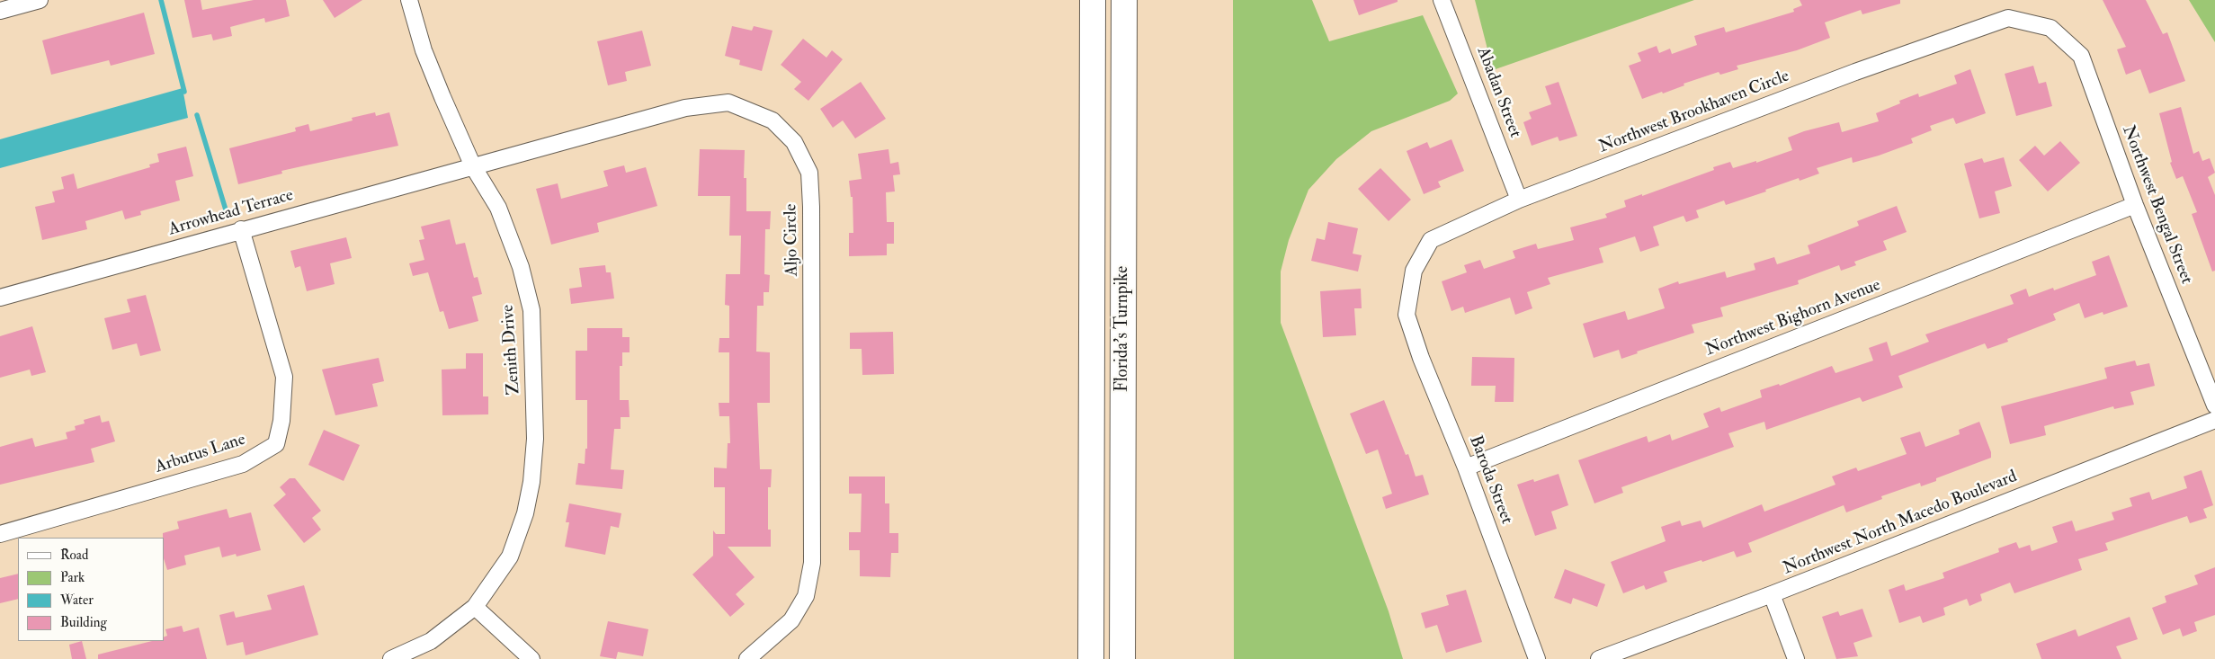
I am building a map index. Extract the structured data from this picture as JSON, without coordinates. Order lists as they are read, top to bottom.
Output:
{
  "streets": {
    "highway": ["Florida's Turnpike"],
    "street": [
      "Abadan Street",
      "Northwest Brookhaven Circle",
      "Northwest Bengal Street",
      "Arrowhead Terrace",
      "Aljo Circle",
      "Northwest Bighorn Avenue",
      "Zenith Drive",
      "Arbutus Lane",
      "Baroda Street",
      "Northwest North Macedo Boulevard"
    ]
  },
  "crossings": [
    ["Abadan Street", "Northwest Brookhaven Circle"],
    ["Northwest Brookhaven Circle", "Northwest Bengal Street"],
    ["Northwest Brookhaven Circle", "Baroda Street"],
    ["Northwest Bengal Street", "Northwest Bighorn Avenue"],
    ["Arrowhead Terrace", "Aljo Circle"],
    ["Arrowhead Terrace", "Zenith Drive"],
    ["Arrowhead Terrace", "Arbutus Lane"],
    ["Aljo Circle", "Zenith Drive"],
    ["Northwest Bighorn Avenue", "Baroda Street"]
  ],
  "legend": [
    "Road",
    "Park",
    "Water",
    "Building"
  ]
}
